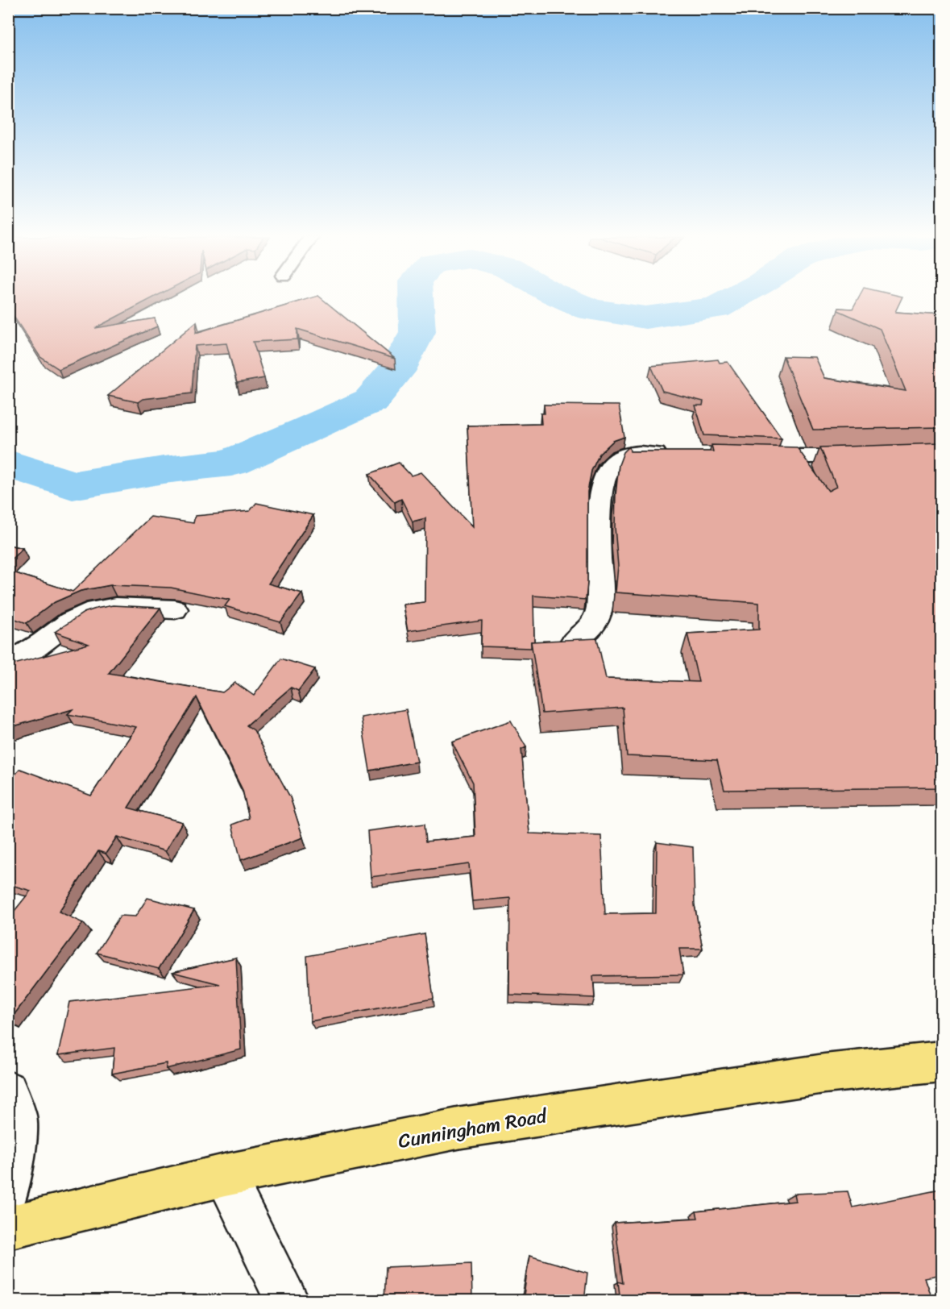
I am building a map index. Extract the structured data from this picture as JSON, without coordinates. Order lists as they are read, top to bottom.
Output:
{
  "streets": {
    "main road": ["Cunningham Road"]
  }
}
